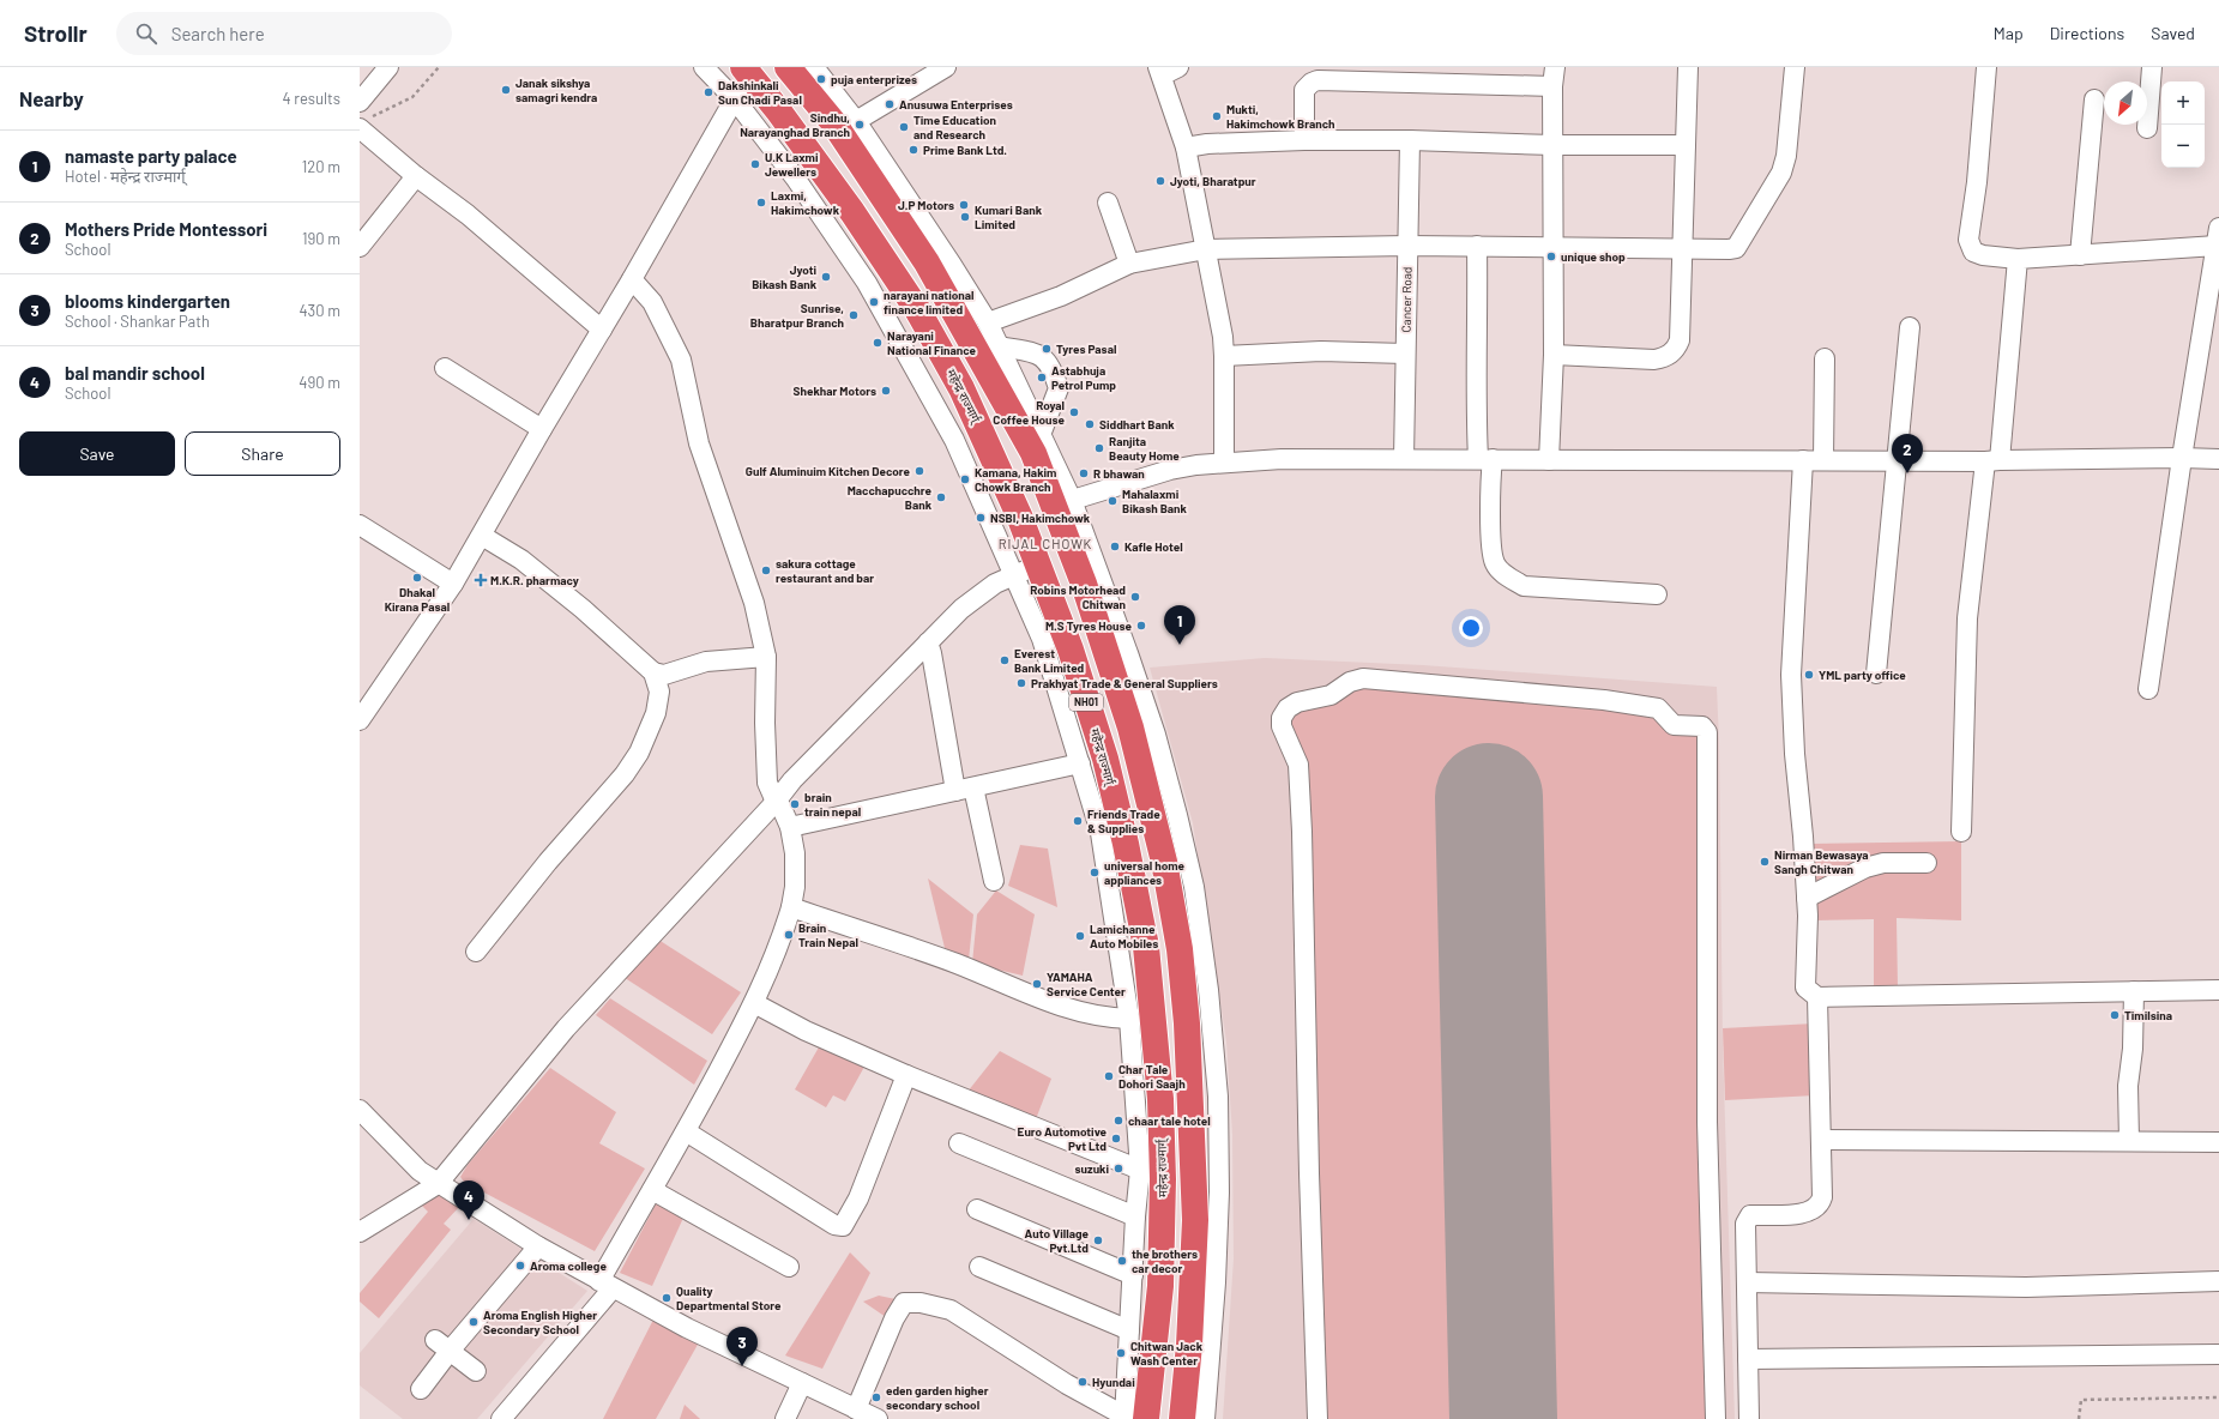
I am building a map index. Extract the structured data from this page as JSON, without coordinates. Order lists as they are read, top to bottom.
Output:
{
  "streets": {
    "highway": ["महेन्द्र राज्मार्ग्", "NH01"],
    "street": ["Cancer Road"]
  },
  "districts": ["RIJAL CHOWK"],
  "places": {
    "other": [
      "puja enterprizes",
      "Janak sikshya samagri kendra",
      "Dakshinkali Sun Chadi Pasal",
      "Anusuwa Enterprises",
      "Mukti, Hakimchowk Branch",
      "Sindhu, Narayanghad Branch",
      "Time Education and Research",
      "Prime Bank Ltd.",
      "U.K Laxmi Jewellers",
      "Jyoti, Bharatpur",
      "Laxmi, Hakimchowk",
      "J.P Motors",
      "Kumari Bank Limited",
      "unique shop",
      "Jyoti Bikash Bank",
      "narayani national finance limited",
      "Sunrise, Bharatpur Branch",
      "Narayani National Finance",
      "Tyres Pasal",
      "Astabhuja Petrol Pump",
      "Shekhar Motors",
      "Royal Coffee House",
      "Siddhart Bank",
      "Ranjita Beauty Home",
      "Gulf Aluminuim Kitchen Decore",
      "R bhawan",
      "Kamana, Hakim Chowk Branch",
      "Macchapucchre Bank",
      "Mahalaxmi Bikash Bank",
      "NSBI, Hakimchowk",
      "Kafle Hotel",
      "sakura cottage restaurant and bar",
      "Dhakal Kirana Pasal",
      "Robins Motorhead Chitwan",
      "M.S Tyres House",
      "Everest Bank Limited",
      "YML party office",
      "Prakhyat Trade & General Suppliers",
      "brain train nepal",
      "Friends Trade & Supplies",
      "Nirman Bewasaya Sangh Chitwan",
      "universal home appliances",
      "Brain Train Nepal",
      "Lamichanne Auto Mobiles",
      "YAMAHA Service Center",
      "Timilsina",
      "Char Tale Dohori Saajh",
      "chaar tale hotel",
      "Euro Automotive Pvt Ltd",
      "suzuki",
      "Auto Village Pvt.Ltd",
      "the brothers car decor",
      "Aroma college",
      "Quality Departmental Store",
      "Aroma English Higher Secondary School",
      "Chitwan Jack Wash Center",
      "Hyundai",
      "eden garden higher secondary school"
    ],
    "health": ["M.K.R. pharmacy"]
  },
  "north": "bottom left",
  "page": {
    "header": "Strollr",
    "search": "Search here",
    "nav": ["Map", "Directions", "Saved"],
    "heading": ["Nearby", "4 results"],
    "map_buttons": ["+", "−"],
    "list": [
      {
        "mark": "1",
        "name": "namaste party palace",
        "note": "Hotel · महेन्द्र राज्मार्ग्",
        "value": "120 m"
      },
      {
        "mark": "2",
        "name": "Mothers Pride Montessori",
        "note": "School",
        "value": "190 m"
      },
      {
        "mark": "3",
        "name": "blooms kindergarten",
        "note": "School · Shankar Path",
        "value": "430 m"
      },
      {
        "mark": "4",
        "name": "bal mandir school",
        "note": "School",
        "value": "490 m"
      }
    ],
    "buttons": ["Save", "Share"],
    "pins": [
      "2",
      "1",
      "4",
      "3"
    ]
  }
}
